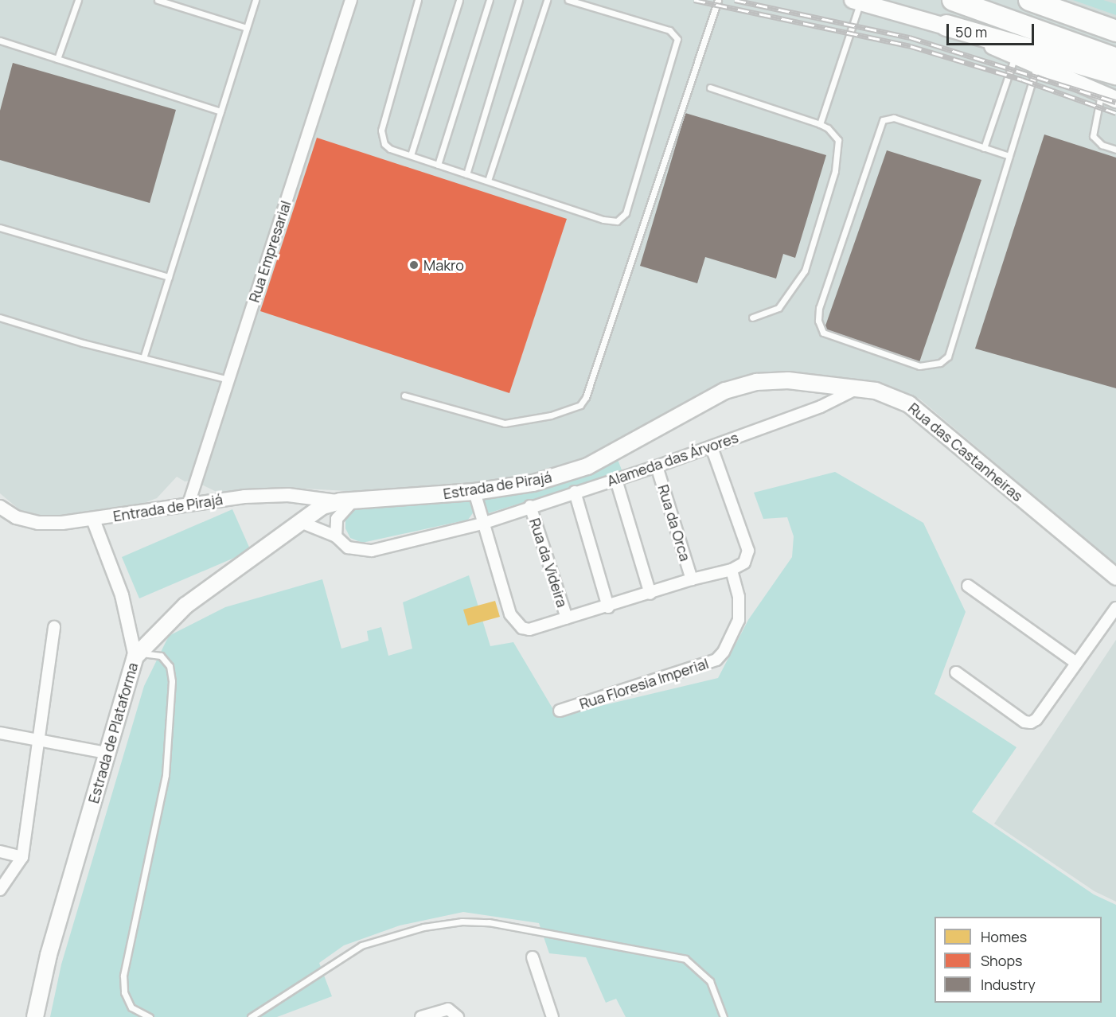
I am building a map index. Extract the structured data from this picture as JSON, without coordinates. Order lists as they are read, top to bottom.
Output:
{
  "streets": {
    "main road": ["Rua das Castanheiras", "Estrada de Pirajá", "Estrada de Plataforma"],
    "street": [
      "Rua Empresarial",
      "Alameda das Árvores",
      "Entrada de Pirajá",
      "Rua da Orca",
      "Rua da Videira",
      "Rua Floresia Imperial"
    ]
  },
  "crossings": [
    ["Rua Empresarial", "Entrada de Pirajá"],
    ["Rua das Castanheiras", "Alameda das Árvores"],
    ["Rua das Castanheiras", "Estrada de Pirajá"],
    ["Alameda das Árvores", "Rua da Orca"],
    ["Alameda das Árvores", "Rua da Videira"],
    ["Alameda das Árvores", "Estrada de Plataforma"],
    ["Estrada de Pirajá", "Entrada de Pirajá"],
    ["Estrada de Pirajá", "Estrada de Plataforma"],
    ["Entrada de Pirajá", "Estrada de Plataforma"]
  ],
  "places": ["Makro"],
  "legend": ["Homes", "Shops", "Industry"],
  "scale_bar": "50 m"
}
